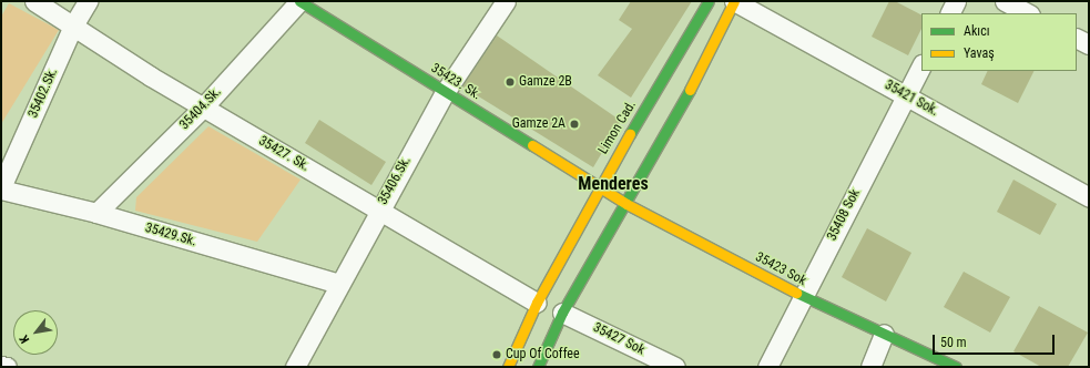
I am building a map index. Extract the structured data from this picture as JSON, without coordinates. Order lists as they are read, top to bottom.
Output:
{
  "streets": {
    "street": [
      "35423. Sk.",
      "35402.Sk.",
      "35421 Sok.",
      "35404.Sk.",
      "Limon Cad.",
      "35427. Sk.",
      "35406.Sk.",
      "35408 Sok",
      "35429.Sk.",
      "35423 Sok",
      "35427 Sok"
    ]
  },
  "crossings": [
    ["35423. Sk.", "35404.Sk."],
    ["35423. Sk.", "Limon Cad."],
    ["35423. Sk.", "35406.Sk."],
    ["35423. Sk.", "35423 Sok"],
    ["35402.Sk.", "35427. Sk."],
    ["35402.Sk.", "35429.Sk."],
    ["35421 Sok.", "35408 Sok"],
    ["35404.Sk.", "35427. Sk."],
    ["35404.Sk.", "35429.Sk."],
    ["Limon Cad.", "35427. Sk."],
    ["Limon Cad.", "35423 Sok"],
    ["35427. Sk.", "35406.Sk."],
    ["35406.Sk.", "35429.Sk."],
    ["35408 Sok", "35423 Sok"]
  ],
  "districts": ["Menderes"],
  "places": ["Gamze 2B", "Gamze 2A", "Cup Of Coffee"],
  "legend": ["Akıcı", "Yavaş"],
  "scale_bar": "50 m",
  "north": "bottom left"
}
